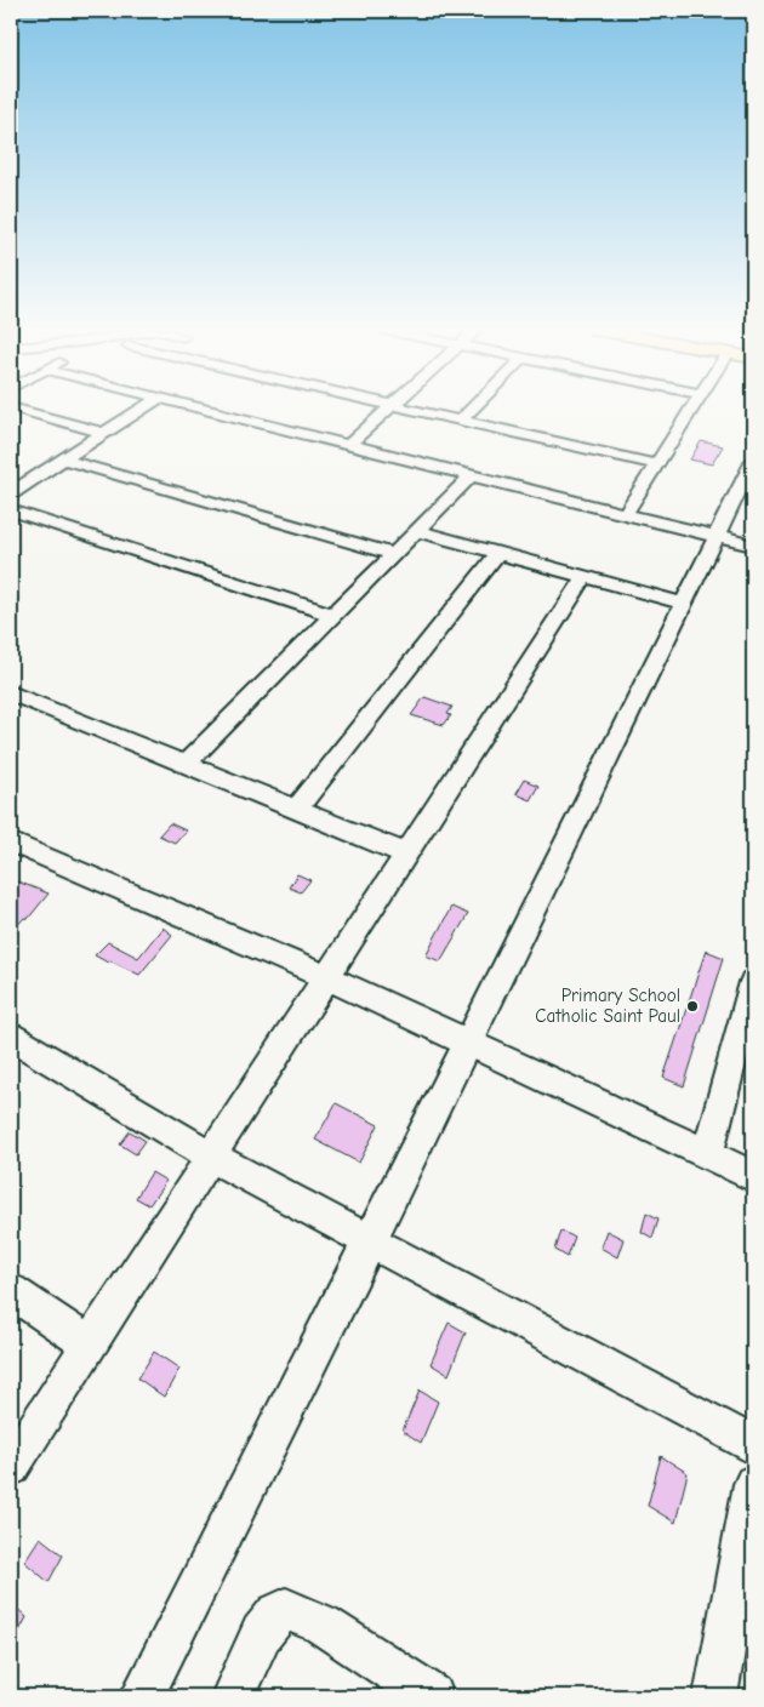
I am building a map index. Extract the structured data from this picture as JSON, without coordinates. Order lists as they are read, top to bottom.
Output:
{
  "places": ["Primary School Catholic Saint Paul"]
}
